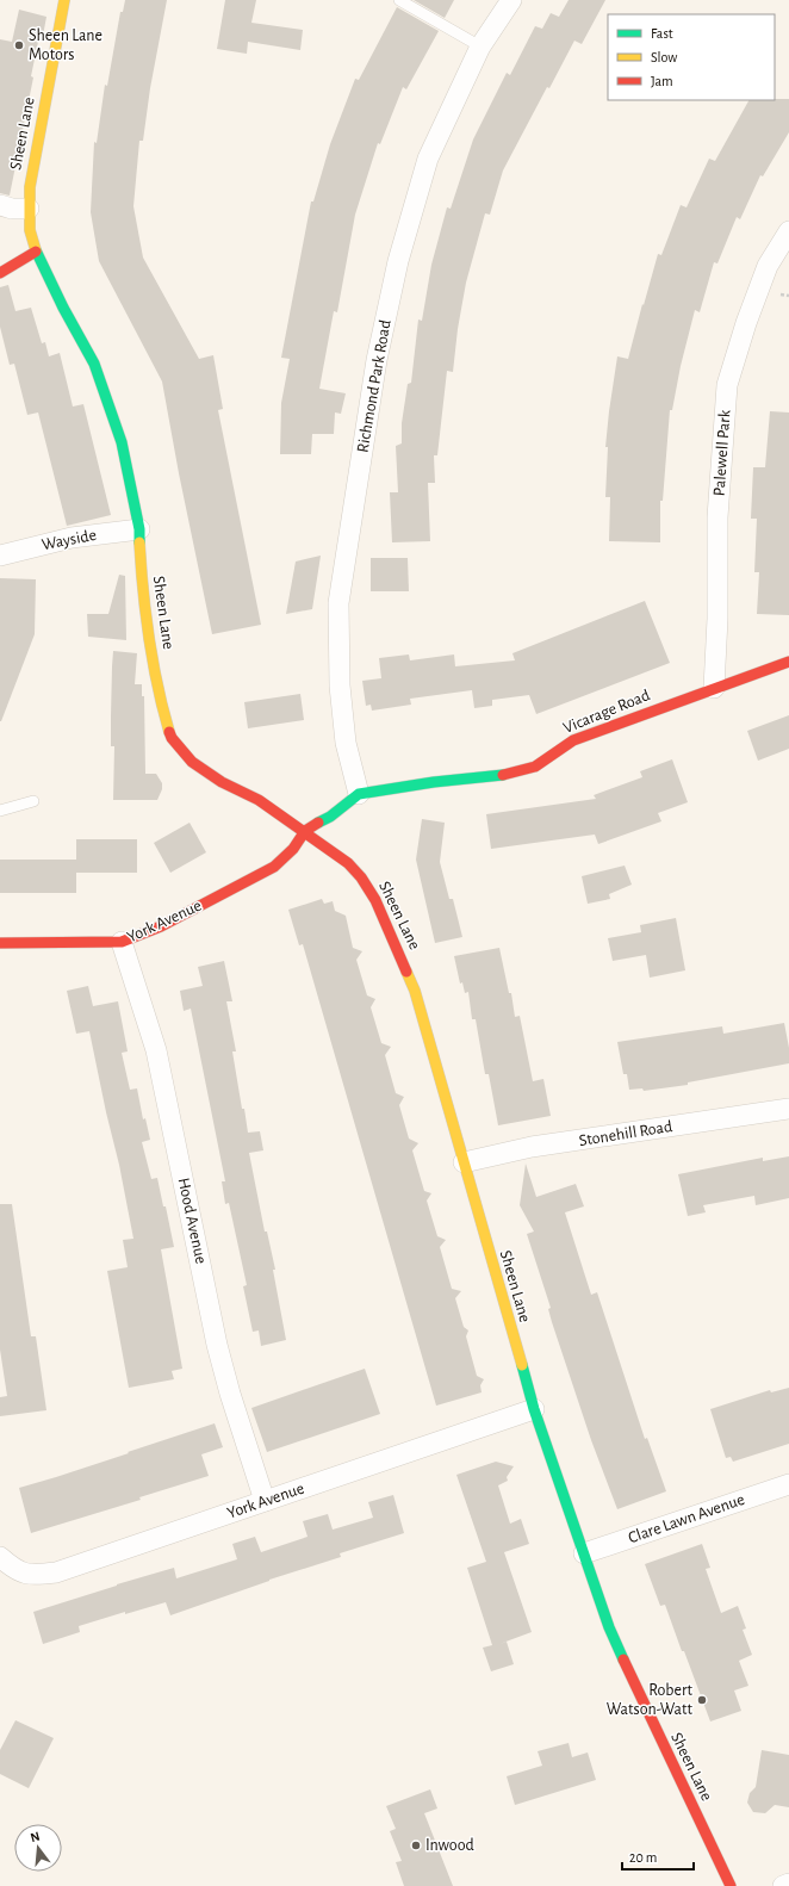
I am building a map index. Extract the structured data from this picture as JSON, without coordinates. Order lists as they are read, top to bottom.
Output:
{
  "streets": {
    "main road": ["Sheen Lane", "Vicarage Road", "York Avenue"],
    "street": [
      "Richmond Park Road",
      "Palewell Park",
      "Wayside",
      "Stonehill Road",
      "Hood Avenue",
      "Clare Lawn Avenue"
    ]
  },
  "crossings": [
    ["Sheen Lane", "Wayside"],
    ["Sheen Lane", "Vicarage Road"],
    ["Sheen Lane", "York Avenue"],
    ["Sheen Lane", "Stonehill Road"],
    ["Sheen Lane", "Clare Lawn Avenue"],
    ["Richmond Park Road", "Vicarage Road"],
    ["Palewell Park", "Vicarage Road"],
    ["Vicarage Road", "York Avenue"],
    ["York Avenue", "Hood Avenue"]
  ],
  "places": ["Sheen Lane Motors", "Robert Watson-Watt", "Inwood"],
  "legend": ["Fast", "Slow", "Jam"],
  "scale_bar": "20 m",
  "north": "top"
}
